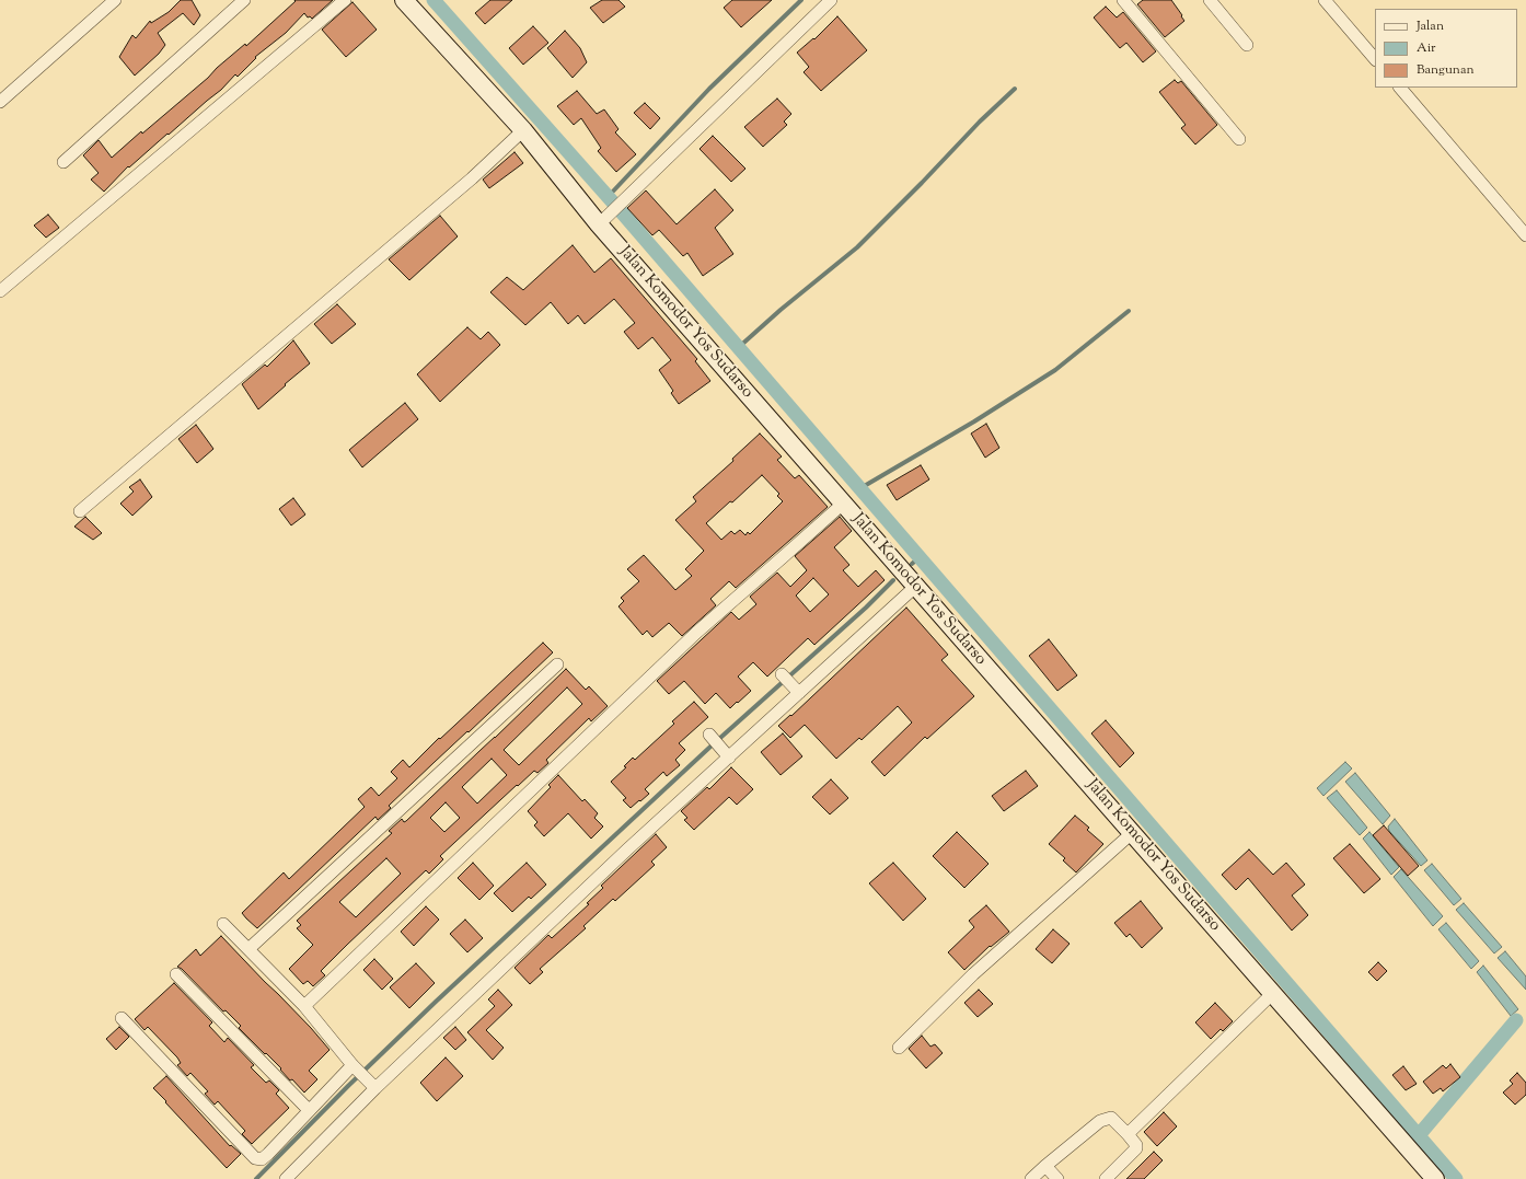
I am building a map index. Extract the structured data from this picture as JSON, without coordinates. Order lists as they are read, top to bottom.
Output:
{
  "streets": {
    "street": ["Jalan Komodor Yos Sudarso"]
  },
  "legend": ["Jalan", "Air", "Bangunan"]
}
